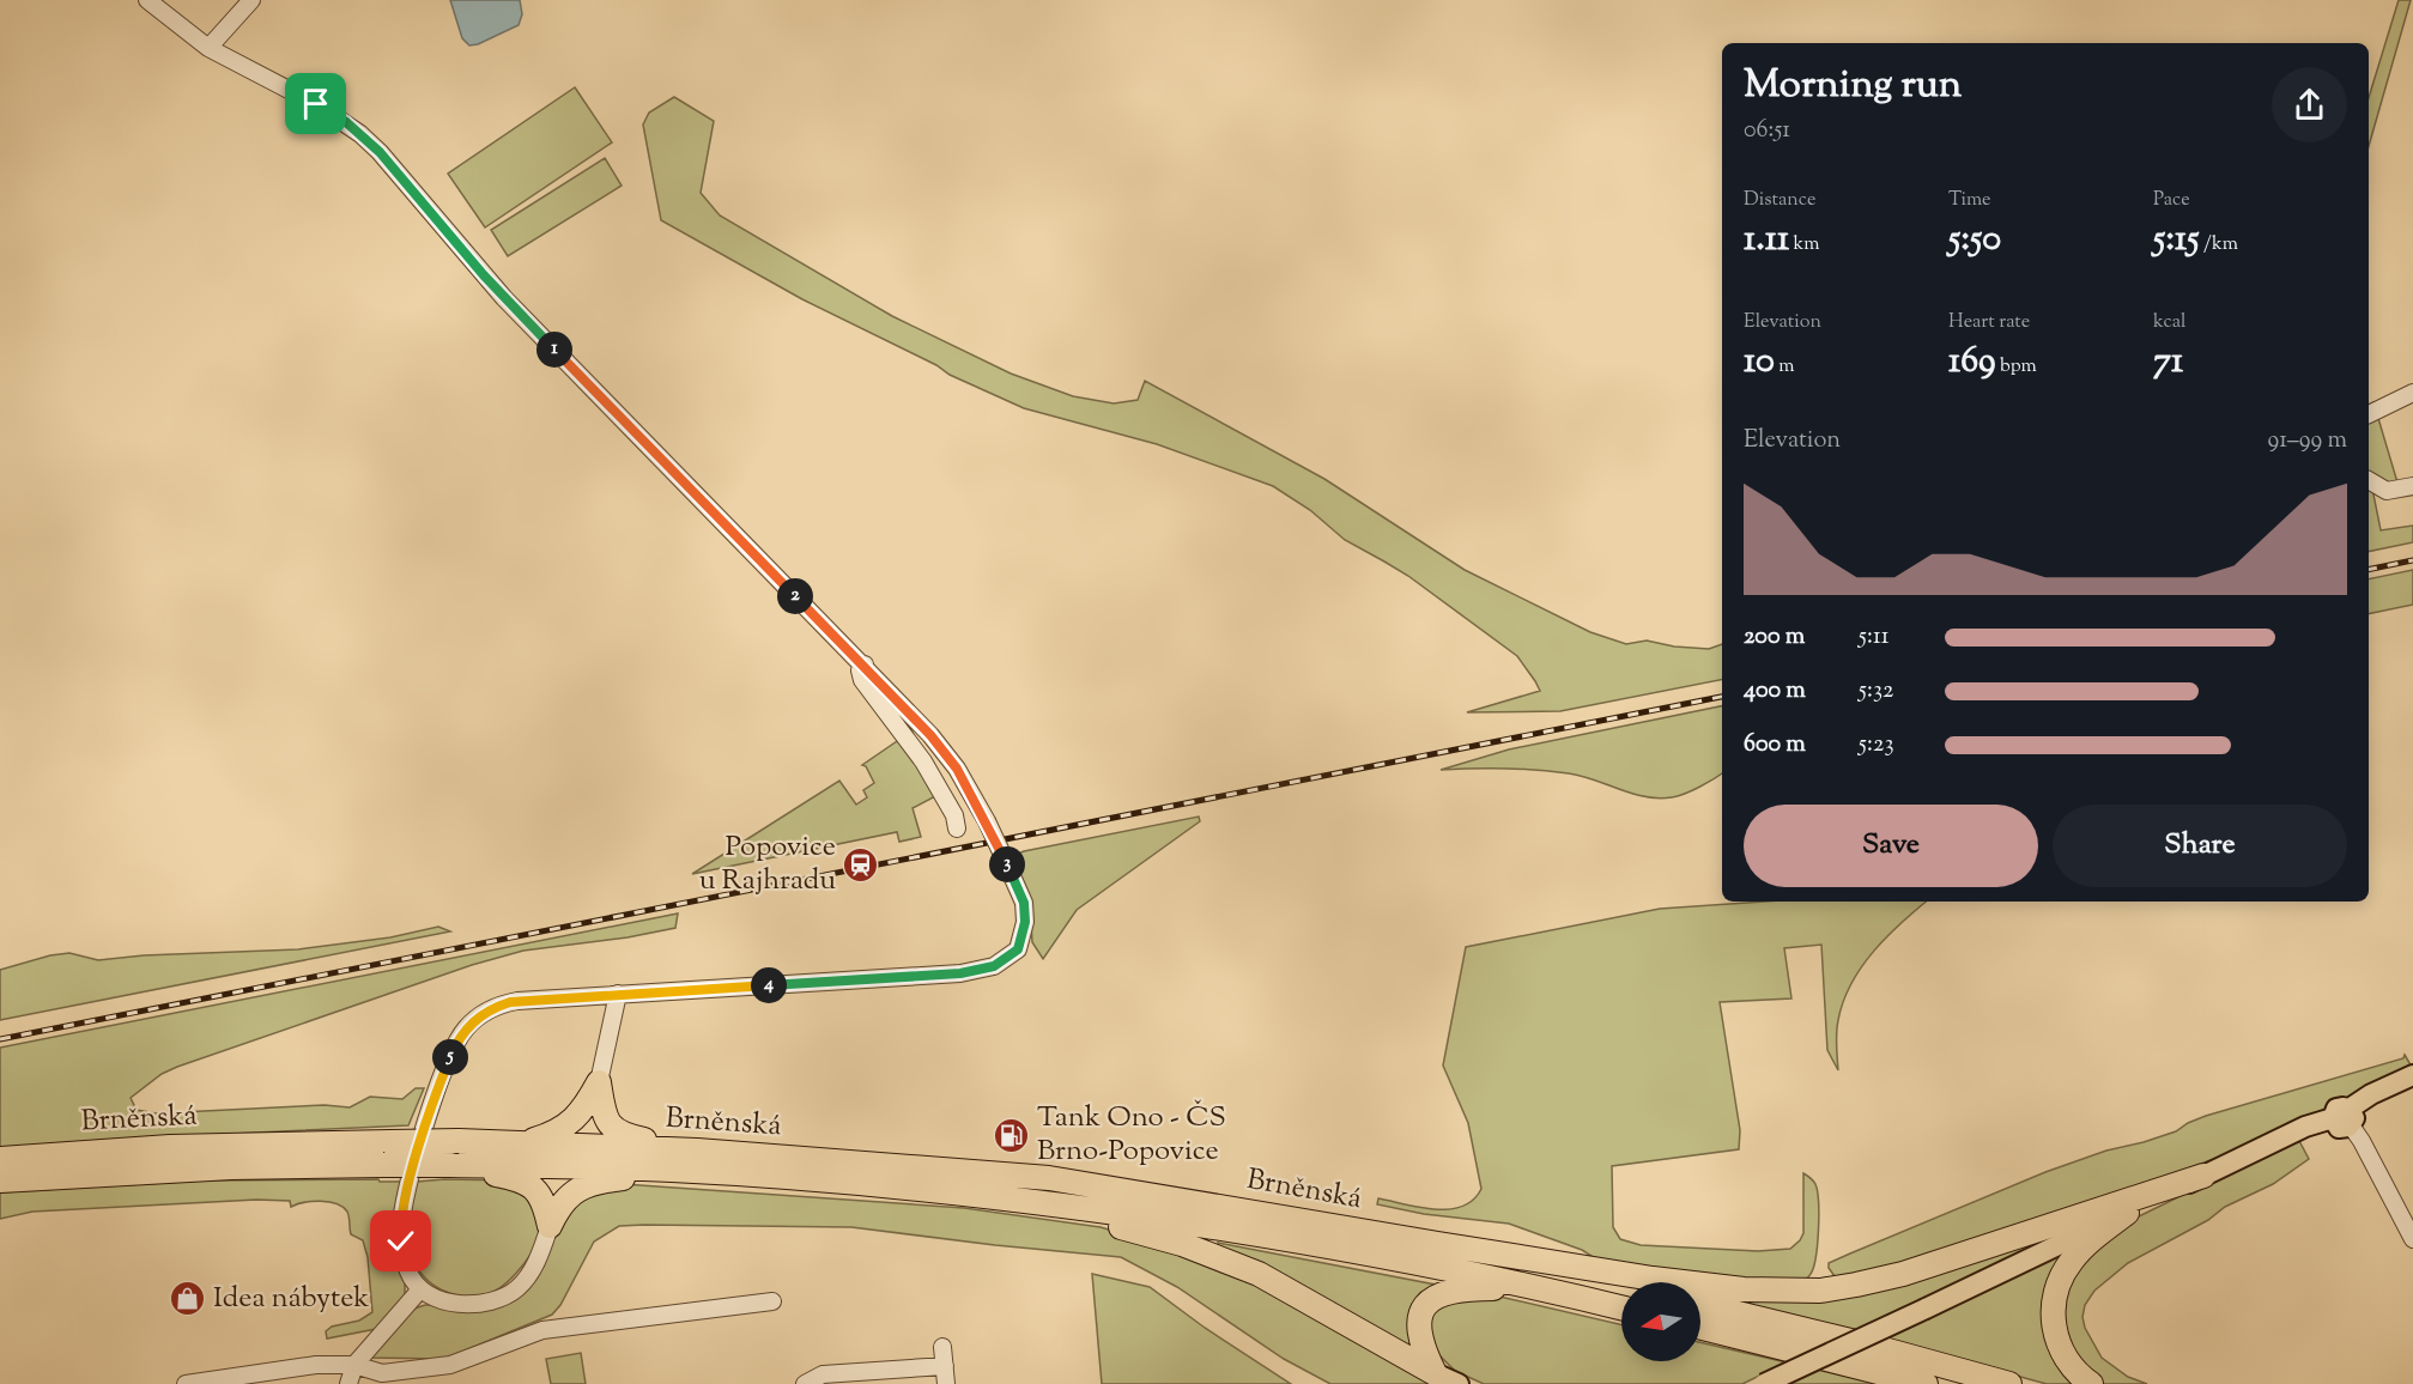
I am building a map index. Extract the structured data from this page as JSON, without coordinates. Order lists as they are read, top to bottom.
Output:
{
  "streets": {
    "highway": ["Brněnská"]
  },
  "places": {
    "station": ["Popovice u Rajhradu"],
    "fuel station": ["Tank Ono - ČS Brno-Popovice"],
    "shop": ["Idea nábytek"]
  },
  "north": "left",
  "page": {
    "heading": ["Morning run", "06:51"],
    "stats": [
      ["Distance", "1.11 km"],
      ["Time", "5:50"],
      ["Pace", "5:15 /km"],
      ["Elevation", "10 m"],
      ["Heart rate", "169 bpm"],
      ["kcal", "71"]
    ],
    "pins": [
      "1",
      "2",
      "3",
      "4",
      "5"
    ],
    "chart": ["Elevation", "91–99 m"],
    "list": [
      {
        "name": "200 m",
        "note": "5:11"
      },
      {
        "name": "400 m",
        "note": "5:32"
      },
      {
        "name": "600 m",
        "note": "5:23"
      }
    ],
    "buttons": ["Save", "Share"]
  }
}
